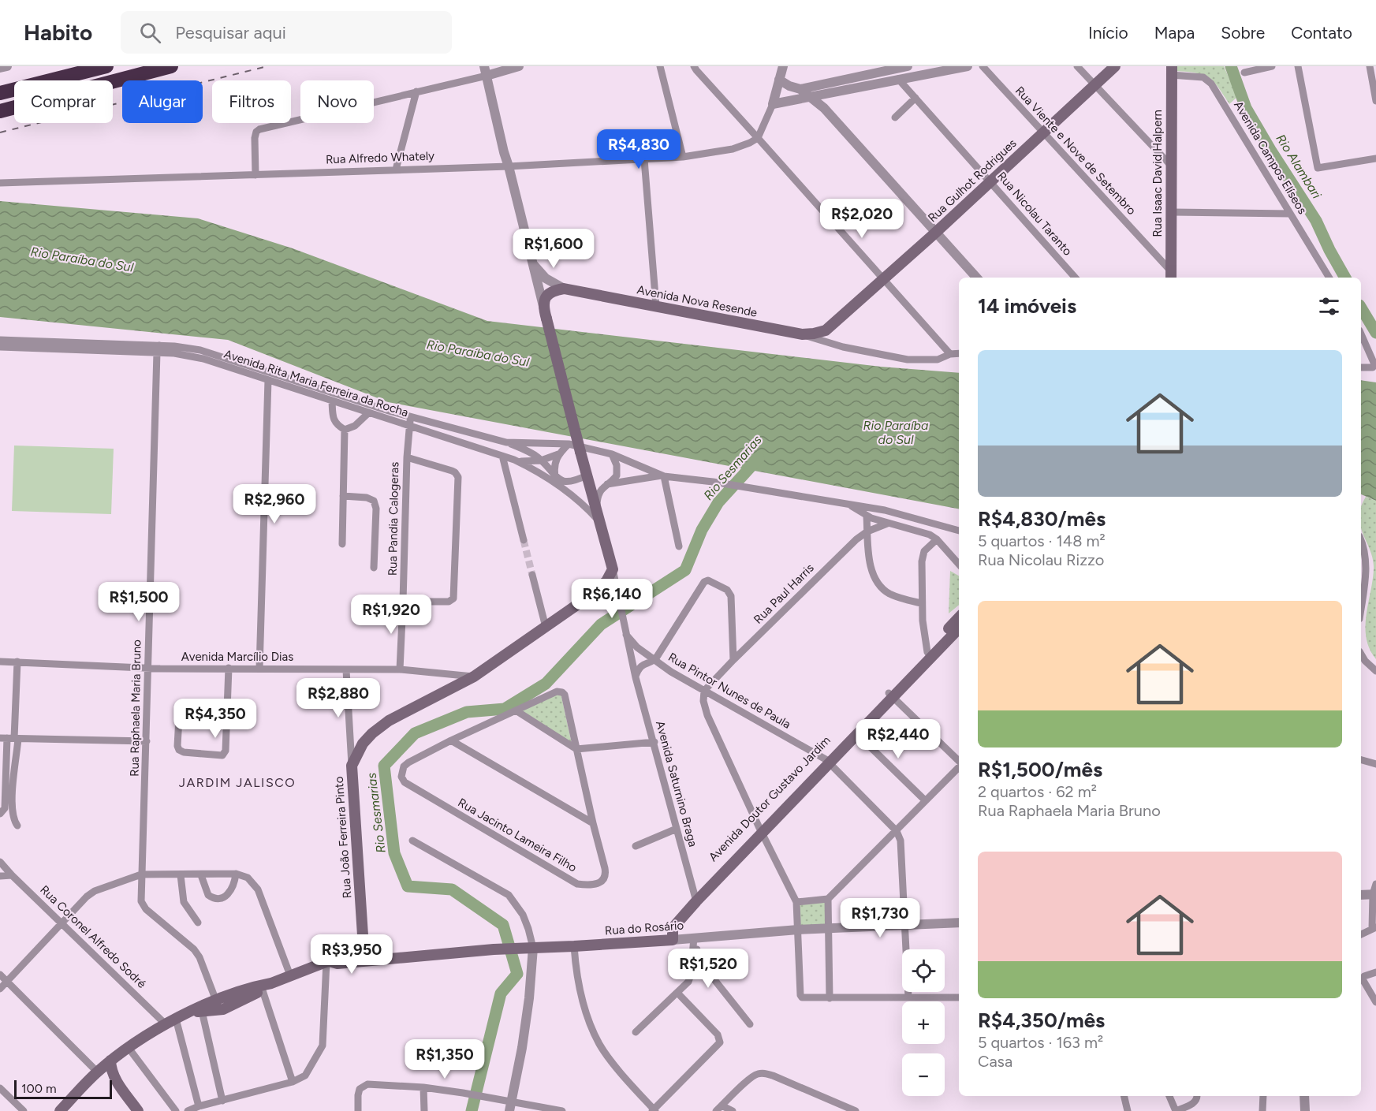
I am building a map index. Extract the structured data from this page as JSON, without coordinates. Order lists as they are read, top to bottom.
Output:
{
  "streets": {
    "main road": [
      "Rua Isaac David Halpern",
      "Rua Gulhot Rodrigues",
      "Avenida Nova Resende",
      "Avenida Doutor Gustavo Jardim",
      "Rua João Ferreira Pinto",
      "Rua do Rosário"
    ],
    "street": [
      "Rua Viente e Nove de Setembro",
      "Rua Alfredo Whately",
      "Avenida Campos Elíseos",
      "Rua Nicolau Taranto",
      "Avenida Rita Maria Ferreira da Rocha",
      "Rua Pandia Calogeras",
      "Rua Paul Harris",
      "Avenida Marcílio Dias",
      "Rua Pintor Nunes de Paula",
      "Rua Raphaela Maria Bruno",
      "Avenida Saturnino Braga",
      "Rua Jacinto Lameira Filho",
      "Rua Coronel Alfredo Sodré"
    ]
  },
  "crossings": [
    ["Rua Viente e Nove de Setembro", "Rua Isaac David Halpern"],
    ["Rua Viente e Nove de Setembro", "Rua Gulhot Rodrigues"],
    ["Avenida Campos Elíseos", "Rua Isaac David Halpern"],
    ["Rua Gulhot Rodrigues", "Rua Nicolau Taranto"],
    ["Rua Gulhot Rodrigues", "Avenida Nova Resende"],
    ["Avenida Rita Maria Ferreira da Rocha", "Rua Pandia Calogeras"],
    ["Avenida Rita Maria Ferreira da Rocha", "Rua Raphaela Maria Bruno"],
    ["Rua Pandia Calogeras", "Avenida Marcílio Dias"],
    ["Rua Paul Harris", "Rua Pintor Nunes de Paula"],
    ["Avenida Marcílio Dias", "Rua Raphaela Maria Bruno"],
    ["Avenida Marcílio Dias", "Rua João Ferreira Pinto"],
    ["Rua Pintor Nunes de Paula", "Avenida Saturnino Braga"],
    ["Rua Pintor Nunes de Paula", "Avenida Doutor Gustavo Jardim"],
    ["Avenida Saturnino Braga", "Avenida Doutor Gustavo Jardim"],
    ["Avenida Saturnino Braga", "Rua João Ferreira Pinto"],
    ["Avenida Doutor Gustavo Jardim", "Rua do Rosário"]
  ],
  "districts": ["JARDIM JALISCO"],
  "water": ["Rio Alambari", "Rio Paraíba do Sul", "Rio Sesmarias"],
  "scale_bar": "100 m",
  "page": {
    "header": "Habito",
    "search": "Pesquisar aqui",
    "nav": [
      "Início",
      "Mapa",
      "Sobre",
      "Contato"
    ],
    "chip": [
      "Comprar",
      "Alugar",
      "Filtros",
      "Novo"
    ],
    "price": [
      "R$4,830",
      "R$2,020",
      "R$1,600",
      "R$2,960",
      "R$6,140",
      "R$1,500",
      "R$1,920",
      "R$2,880",
      "R$4,350",
      "R$2,440",
      "R$1,730",
      "R$3,950",
      "R$1,520",
      "R$1,350"
    ],
    "heading": "14 imóveis",
    "list": [
      {
        "name": "R$4,830/mês",
        "note": "5 quartos · 148 m² · Rua Nicolau Rizzo"
      },
      {
        "name": "R$1,500/mês",
        "note": "2 quartos · 62 m² · Rua Raphaela Maria Bruno"
      },
      {
        "name": "R$4,350/mês",
        "note": "5 quartos · 163 m² · Casa"
      }
    ],
    "map_buttons": ["+", "−"],
    "scale": "100 m"
  }
}
